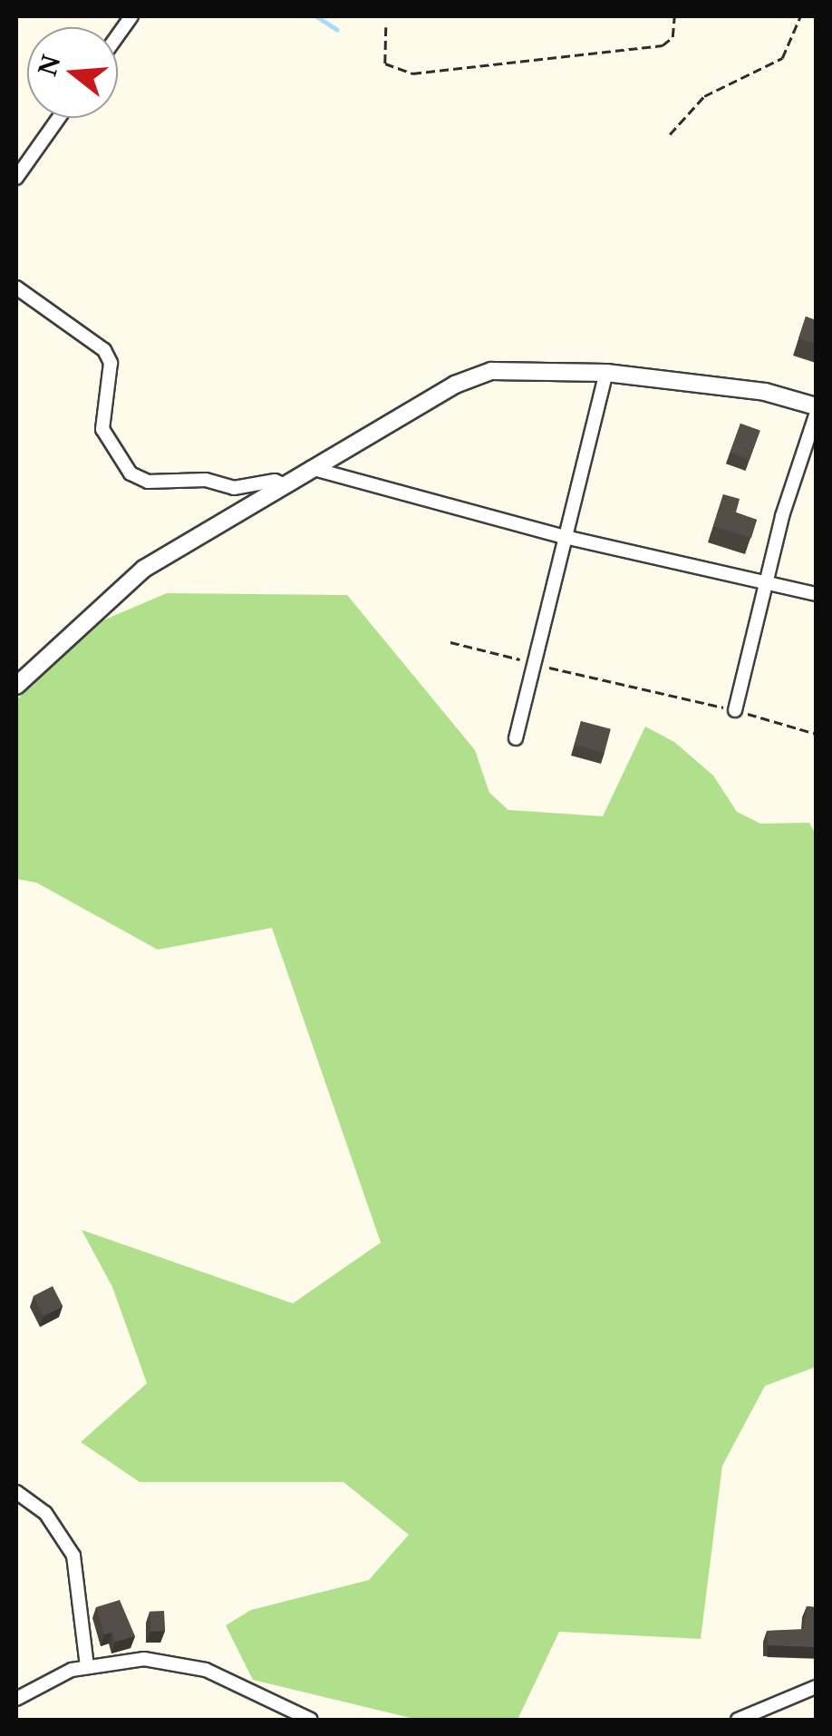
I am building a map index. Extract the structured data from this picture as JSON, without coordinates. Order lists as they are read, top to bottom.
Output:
{
  "north": "left"
}
